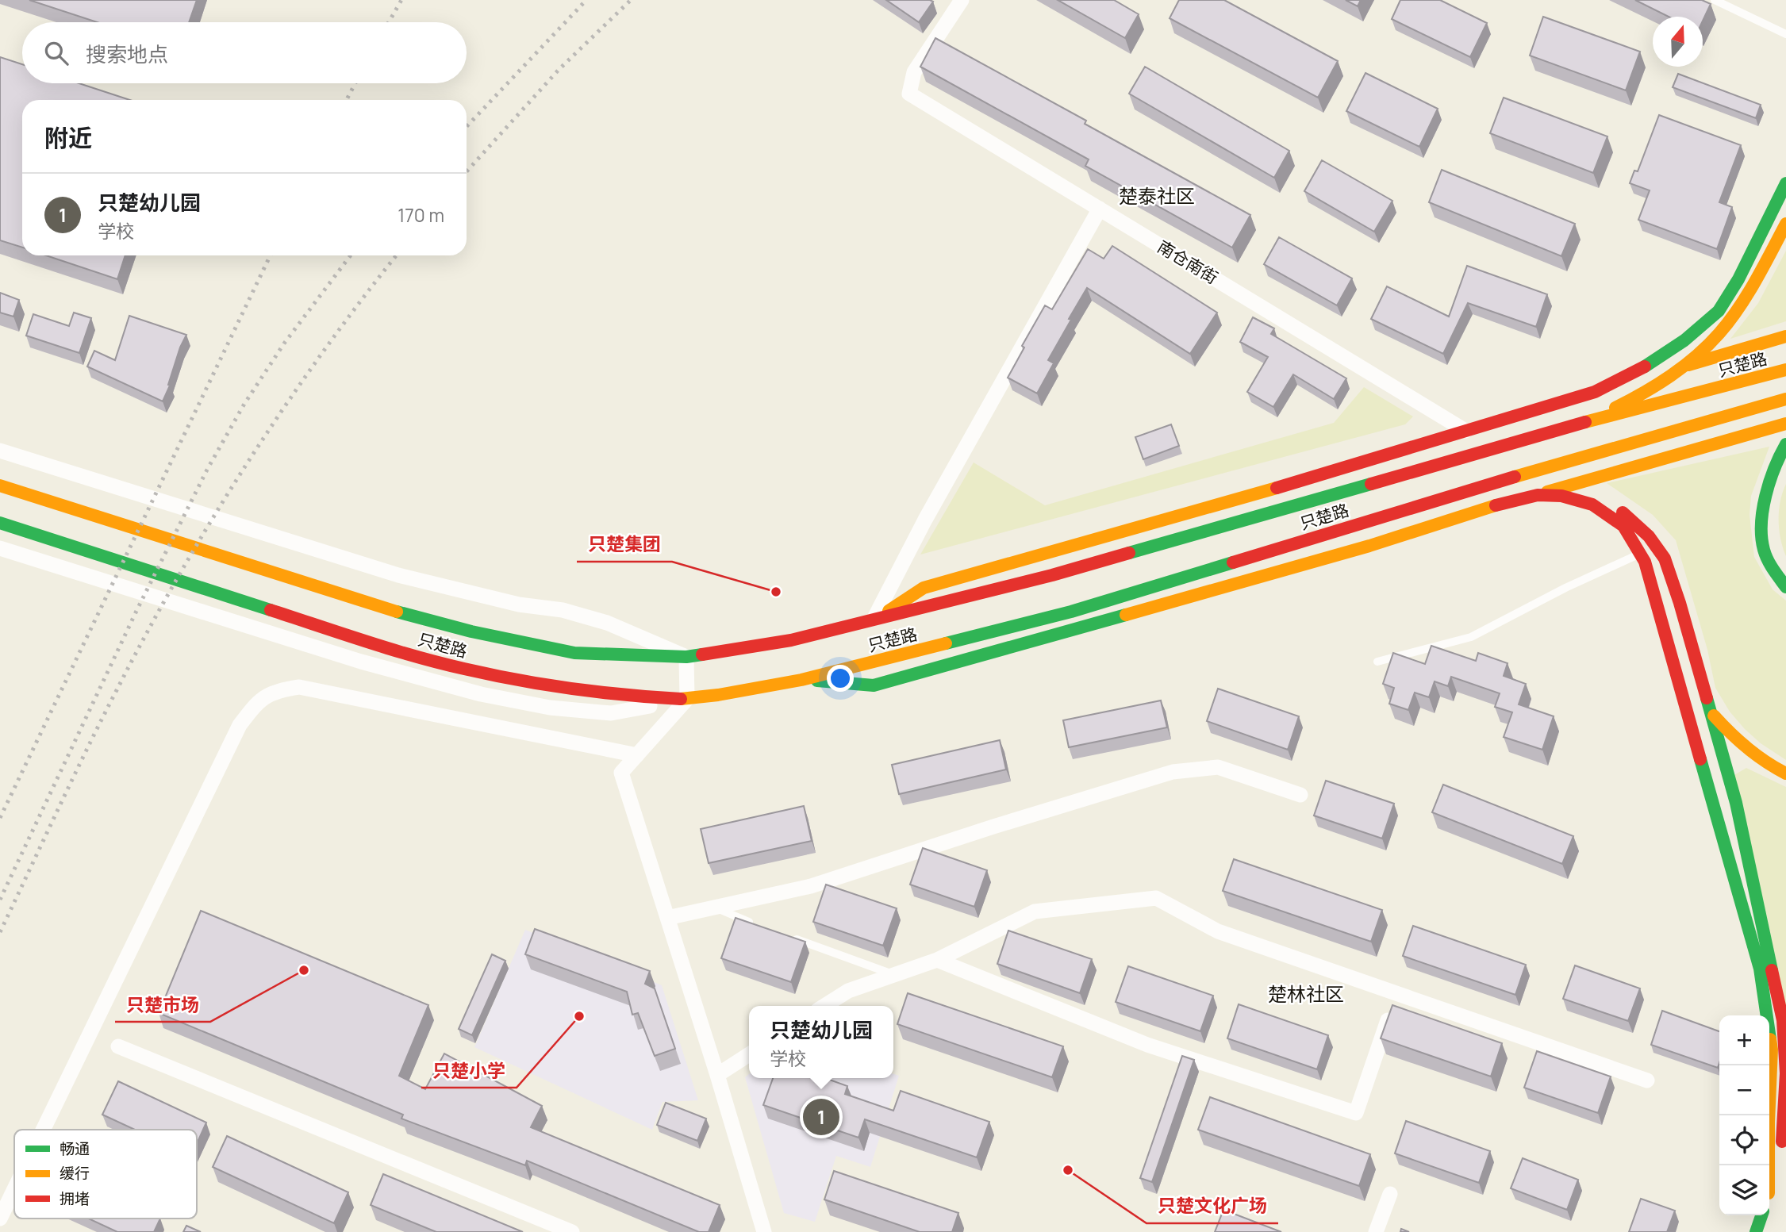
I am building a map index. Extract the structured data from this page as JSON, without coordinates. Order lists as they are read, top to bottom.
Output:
{
  "streets": {
    "main road": ["只楚路"],
    "street": ["南仓南街"]
  },
  "districts": ["楚泰社区", "楚林社区"],
  "places": [
    "只楚集团",
    "只楚市场",
    "只楚小学",
    "只楚文化广场"
  ],
  "legend": ["畅通", "缓行", "拥堵"],
  "north": "top",
  "page": {
    "search": "搜索地点",
    "heading": "附近",
    "list": [
      {
        "mark": "1",
        "name": "只楚幼儿园",
        "note": "学校",
        "value": "170 m"
      }
    ],
    "popup": ["只楚幼儿园", "学校"],
    "map_buttons": ["+", "−"],
    "pins": "1"
  }
}
